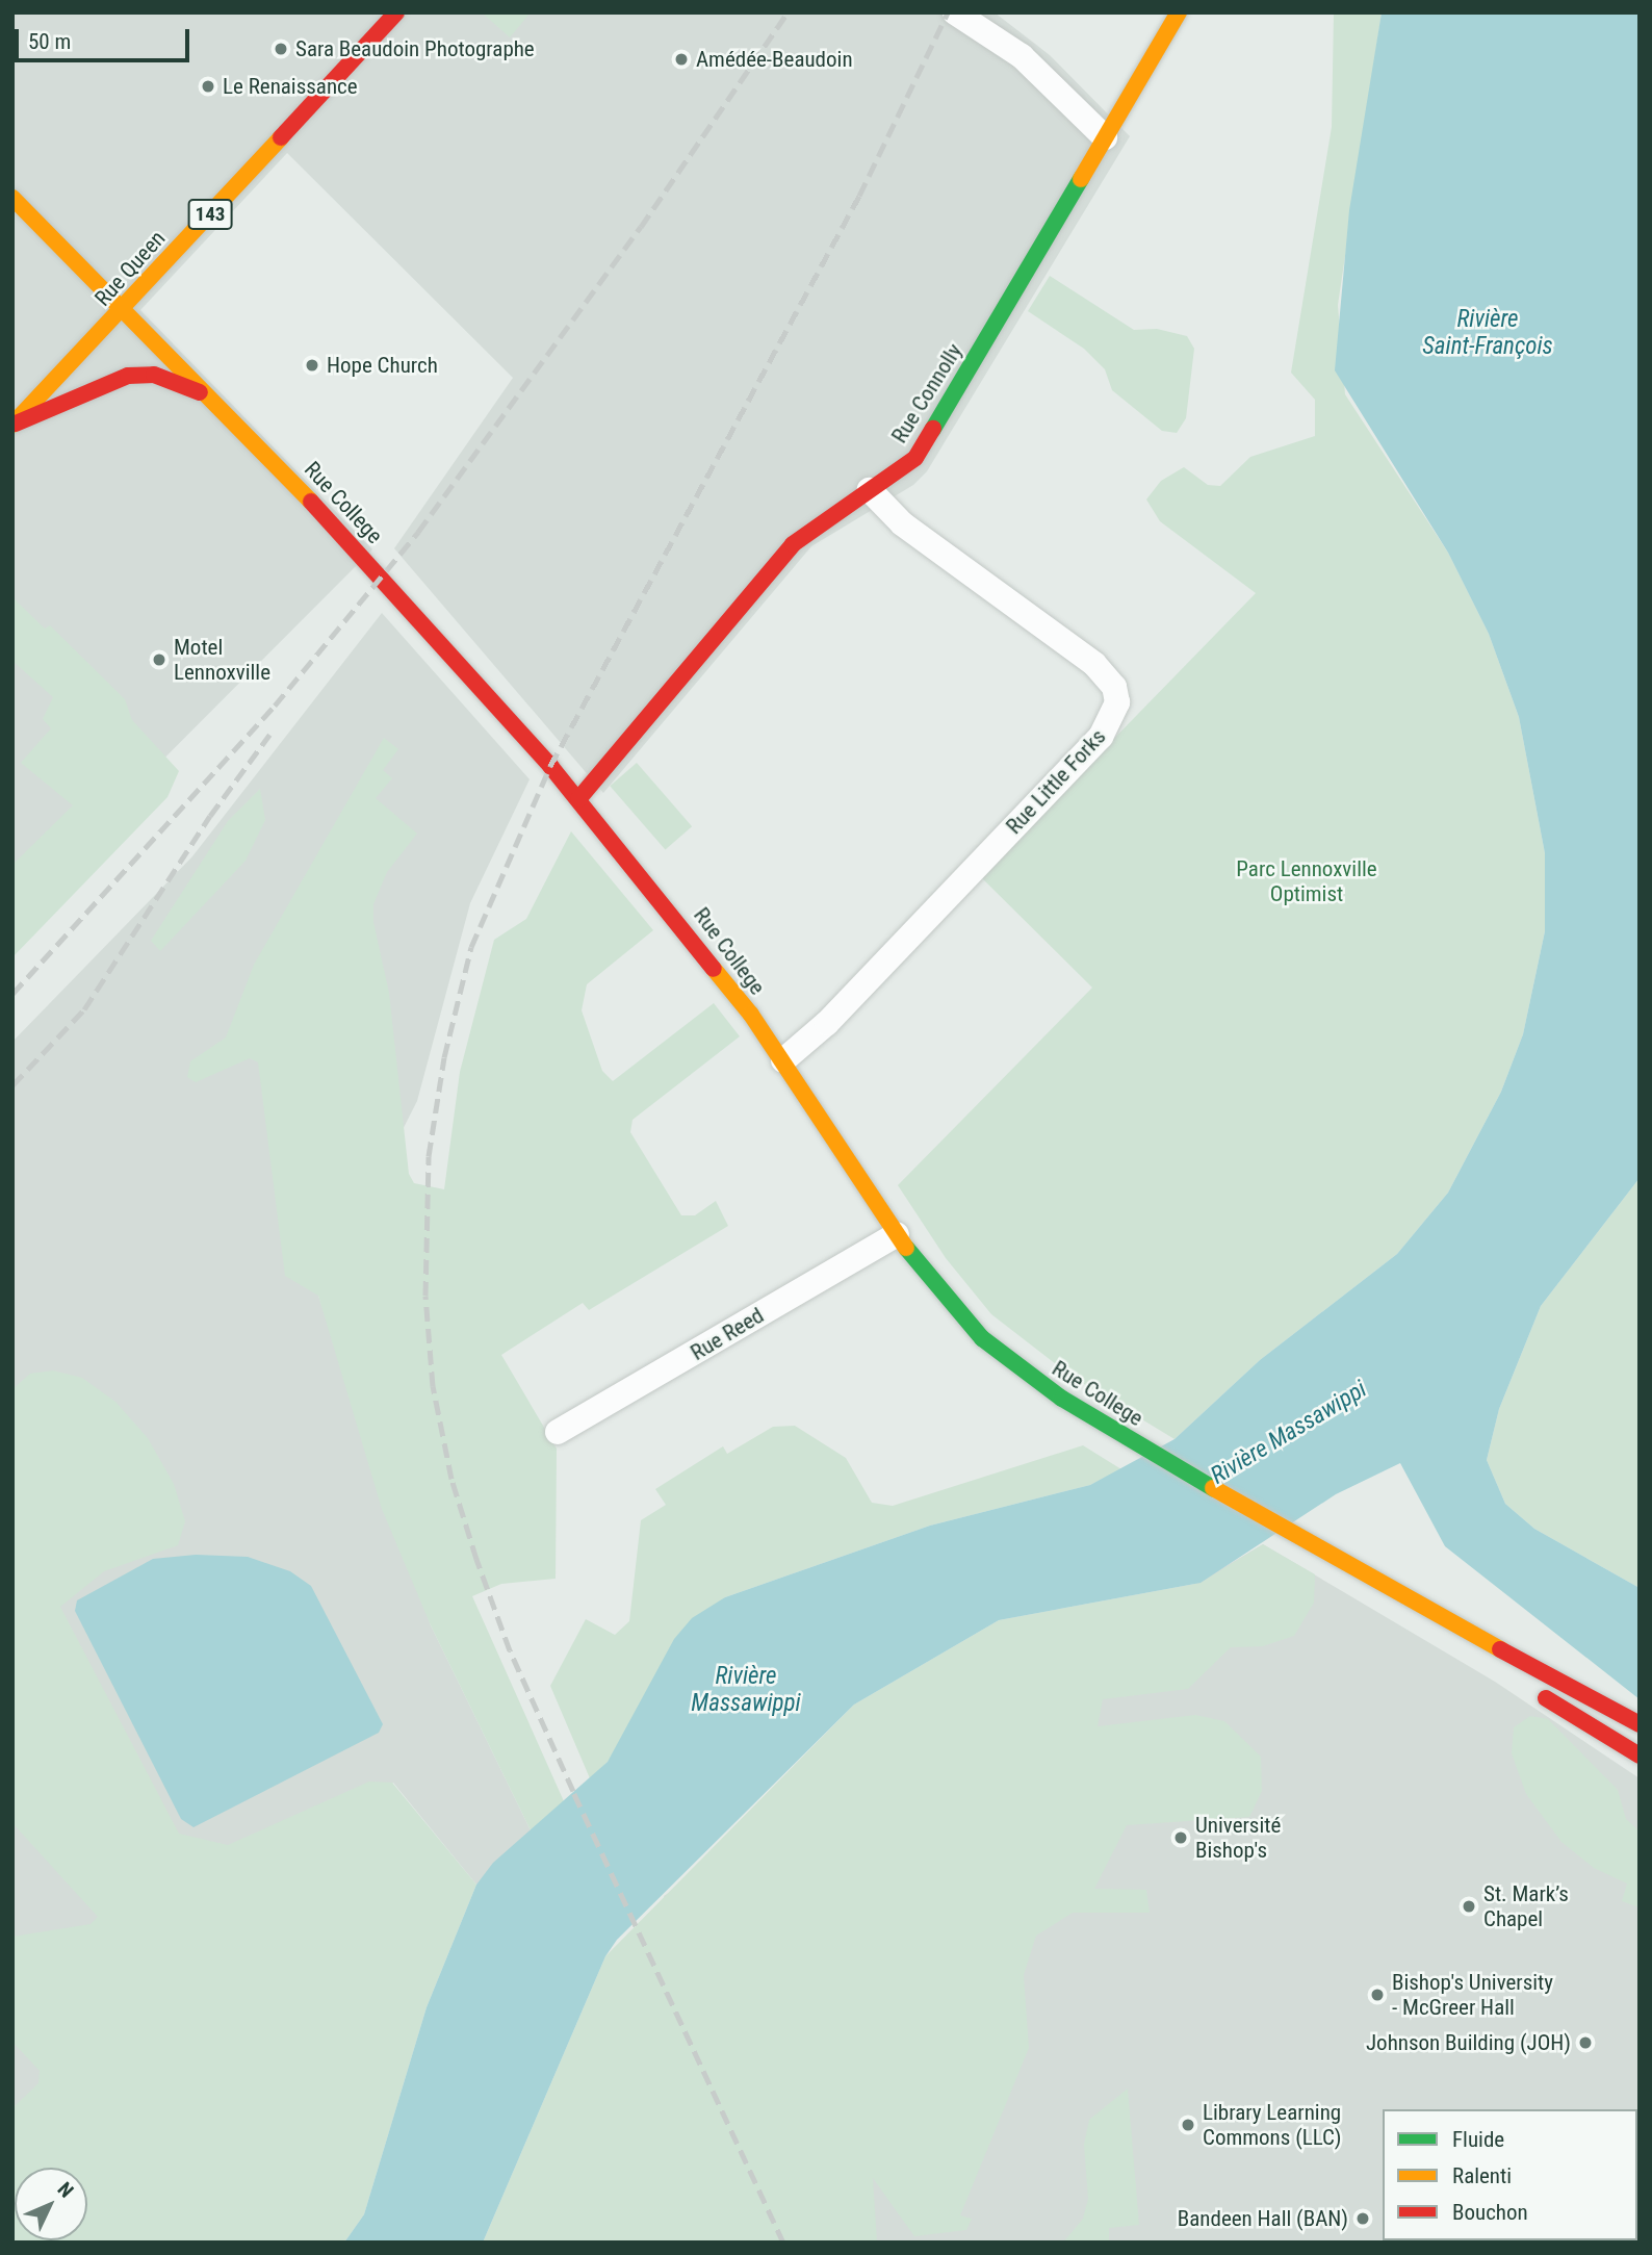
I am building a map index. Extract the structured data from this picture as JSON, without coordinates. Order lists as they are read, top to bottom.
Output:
{
  "streets": {
    "main road": [
      "143",
      "Rue Queen",
      "Rue Connolly",
      "Rue College"
    ],
    "street": ["Rue Little Forks", "Rue Reed"]
  },
  "crossings": [
    ["Rue Queen", "Rue College"],
    ["Rue Connolly", "Rue College"],
    ["Rue Connolly", "Rue Little Forks"],
    ["Rue College", "Rue Little Forks"],
    ["Rue College", "Rue Reed"]
  ],
  "water": ["Rivière Saint-François", "Rivière Massawippi"],
  "parks": ["Parc Lennoxville Optimist"],
  "places": [
    "Sara Beaudoin Photographe",
    "Amédée-Beaudoin",
    "Le Renaissance",
    "Hope Church",
    "Motel Lennoxville",
    "Université Bishop's",
    "St. Mark’s Chapel",
    "Bishop's University - McGreer Hall",
    "Johnson Building (JOH)",
    "Library Learning Commons (LLC)",
    "Bandeen Hall (BAN)"
  ],
  "legend": ["Fluide", "Ralenti", "Bouchon"],
  "scale_bar": "50 m",
  "north": "top right"
}
